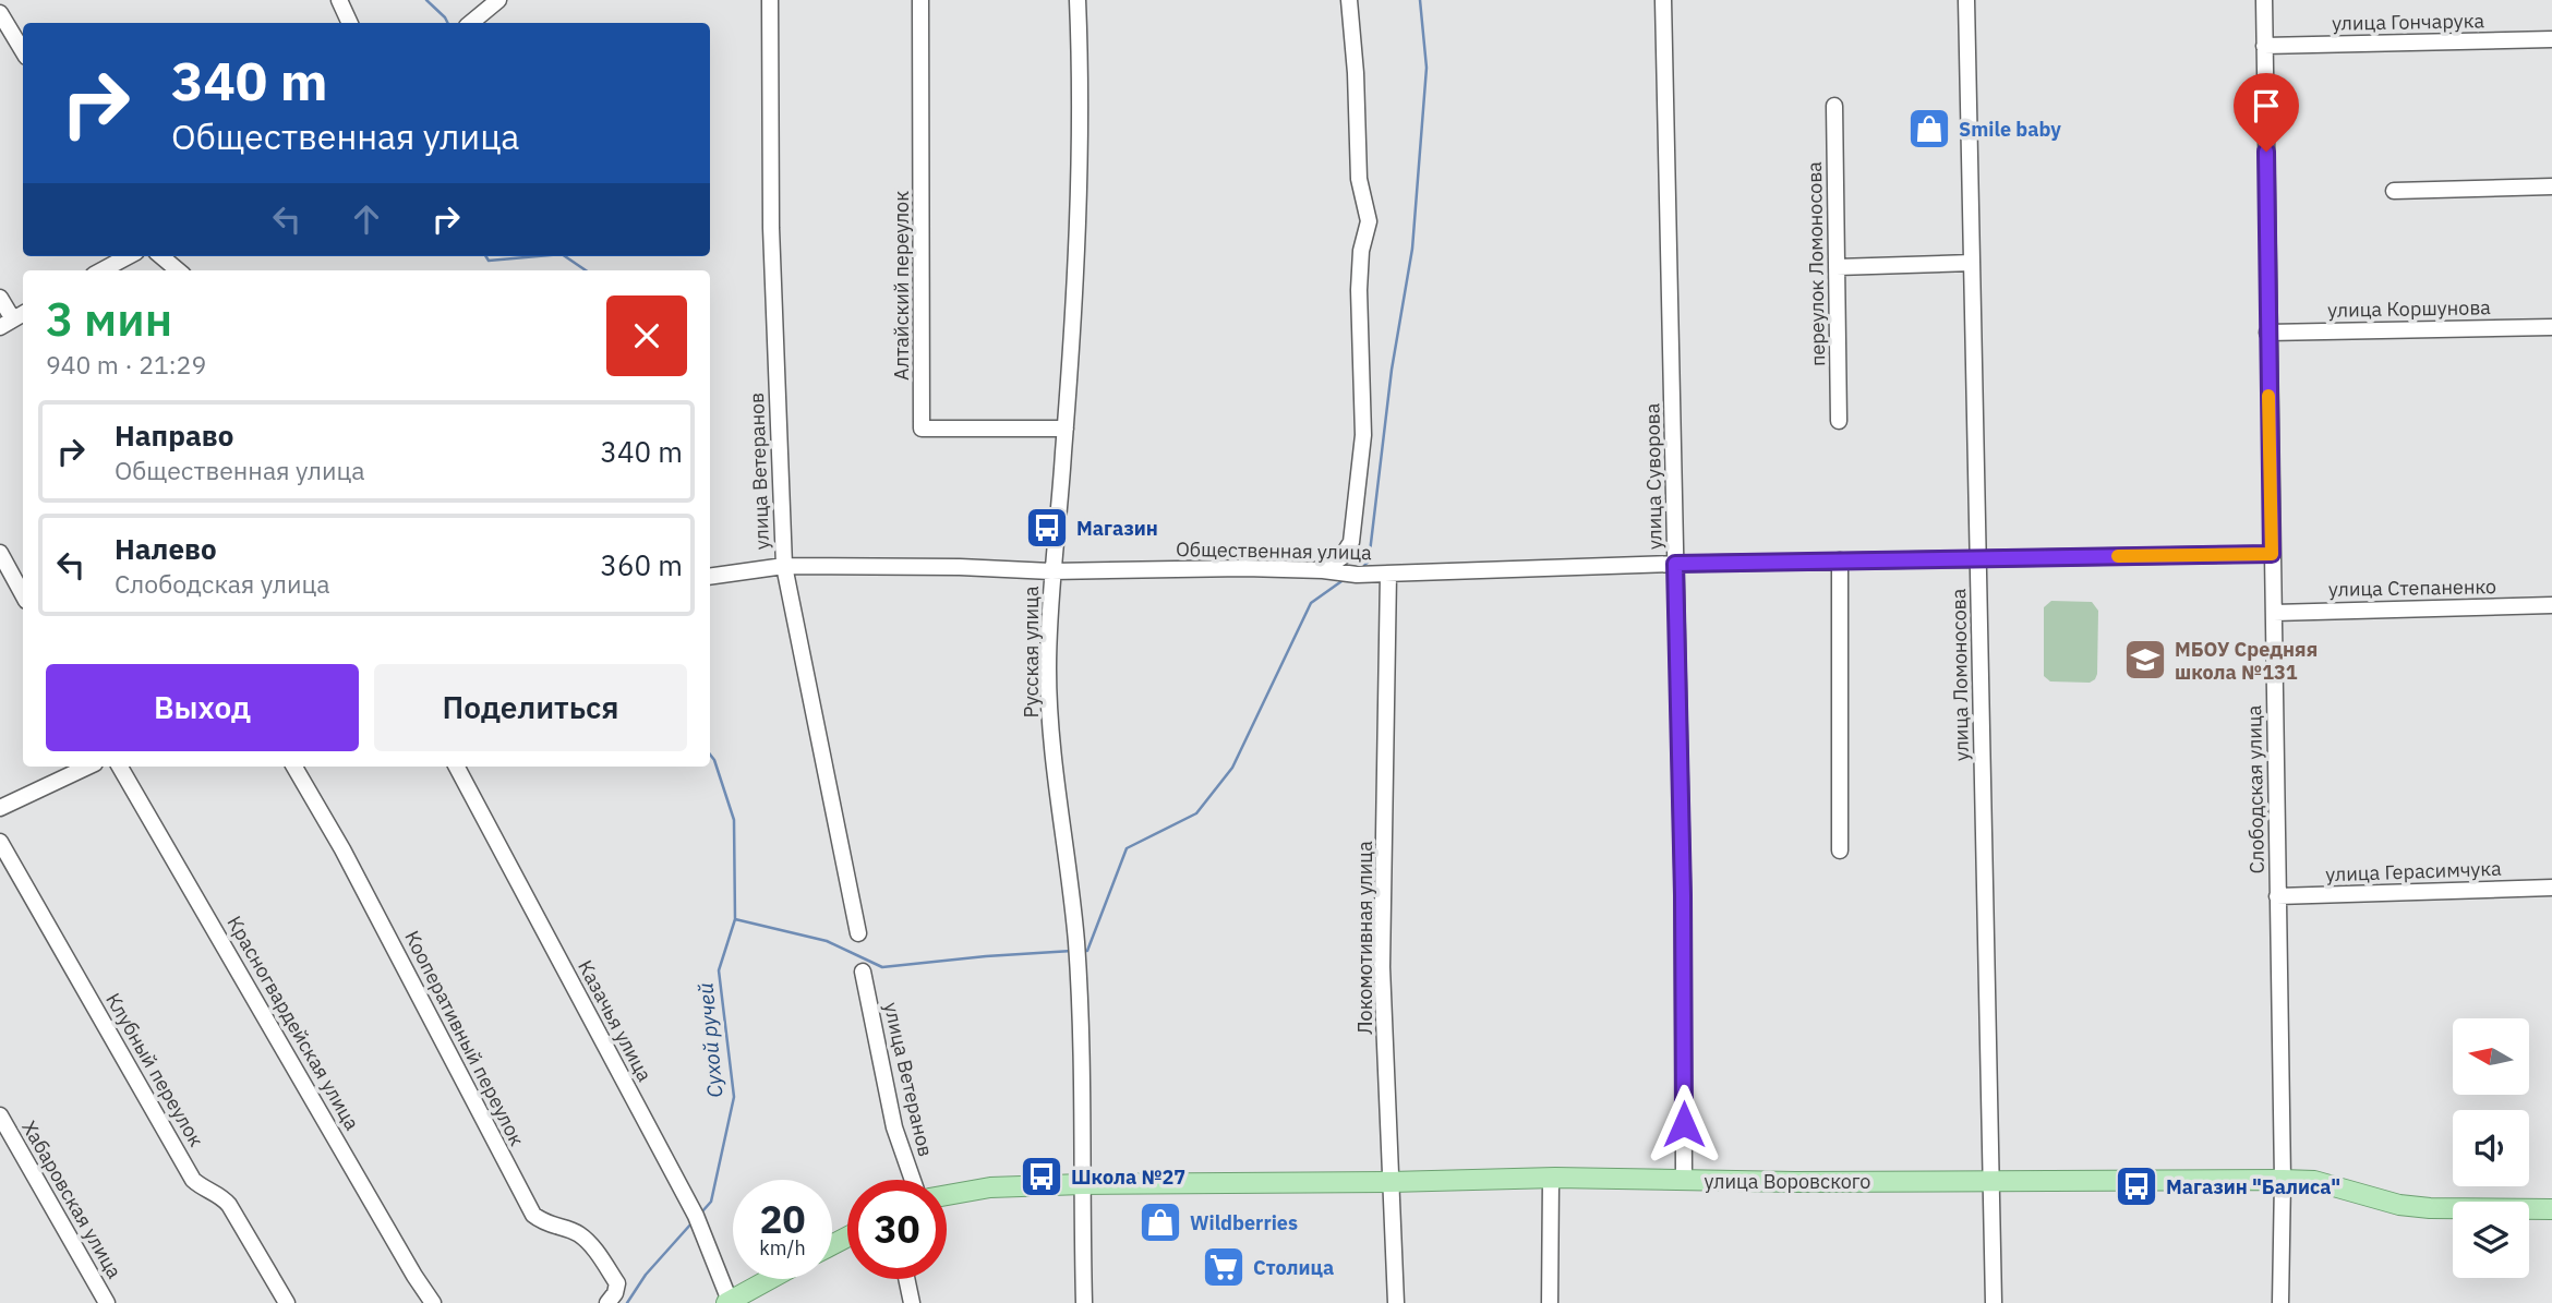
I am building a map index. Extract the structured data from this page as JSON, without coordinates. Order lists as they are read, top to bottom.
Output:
{
  "streets": {
    "main road": ["улица Воровского"],
    "street": [
      "улица Гончарука",
      "переулок Ломоносова",
      "Алтайский переулок",
      "улица Коршунова",
      "улица Ветеранов",
      "улица Суворова",
      "Общественная улица",
      "улица Степаненко",
      "Русская улица",
      "улица Ломоносова",
      "Слободская улица",
      "улица Герасимчука",
      "Локомотивная улица",
      "Казачья улица",
      "Красногвардейская улица",
      "Кооперативный переулок",
      "Клубный переулок",
      "Хабаровская улица"
    ]
  },
  "crossings": [
    ["улица Гончарука", "Слободская улица"],
    ["Алтайский переулок", "Русская улица"],
    ["улица Коршунова", "Слободская улица"],
    ["улица Ветеранов", "Общественная улица"],
    ["улица Суворова", "Общественная улица"],
    ["улица Суворова", "улица Воровского"],
    ["Общественная улица", "Русская улица"],
    ["Общественная улица", "улица Ломоносова"],
    ["Общественная улица", "Слободская улица"],
    ["Общественная улица", "Локомотивная улица"],
    ["улица Степаненко", "Слободская улица"],
    ["Русская улица", "улица Воровского"],
    ["улица Ломоносова", "улица Воровского"],
    ["Слободская улица", "улица Герасимчука"],
    ["Слободская улица", "улица Воровского"],
    ["Локомотивная улица", "улица Воровского"]
  ],
  "water": ["Сухой ручей"],
  "places": {
    "shop": ["Smile baby", "Wildberries"],
    "bus stop": ["Магазин", "Школа №27", "Магазин \"Балиса\""],
    "school or university": ["МБОУ Средняя школа №131"],
    "supermarket": ["Столица"]
  },
  "north": "left",
  "page": {
    "turn": ["340 m", "Общественная улица"],
    "heading": ["3 мин", "940 m · 21:29"],
    "list": [
      {
        "name": "Направо",
        "note": "Общественная улица",
        "value": "340 m"
      },
      {
        "name": "Налево",
        "note": "Слободская улица",
        "value": "360 m"
      }
    ],
    "buttons": ["Выход", "Поделиться"],
    "speed": "20 km/h",
    "limit": "30"
  }
}
